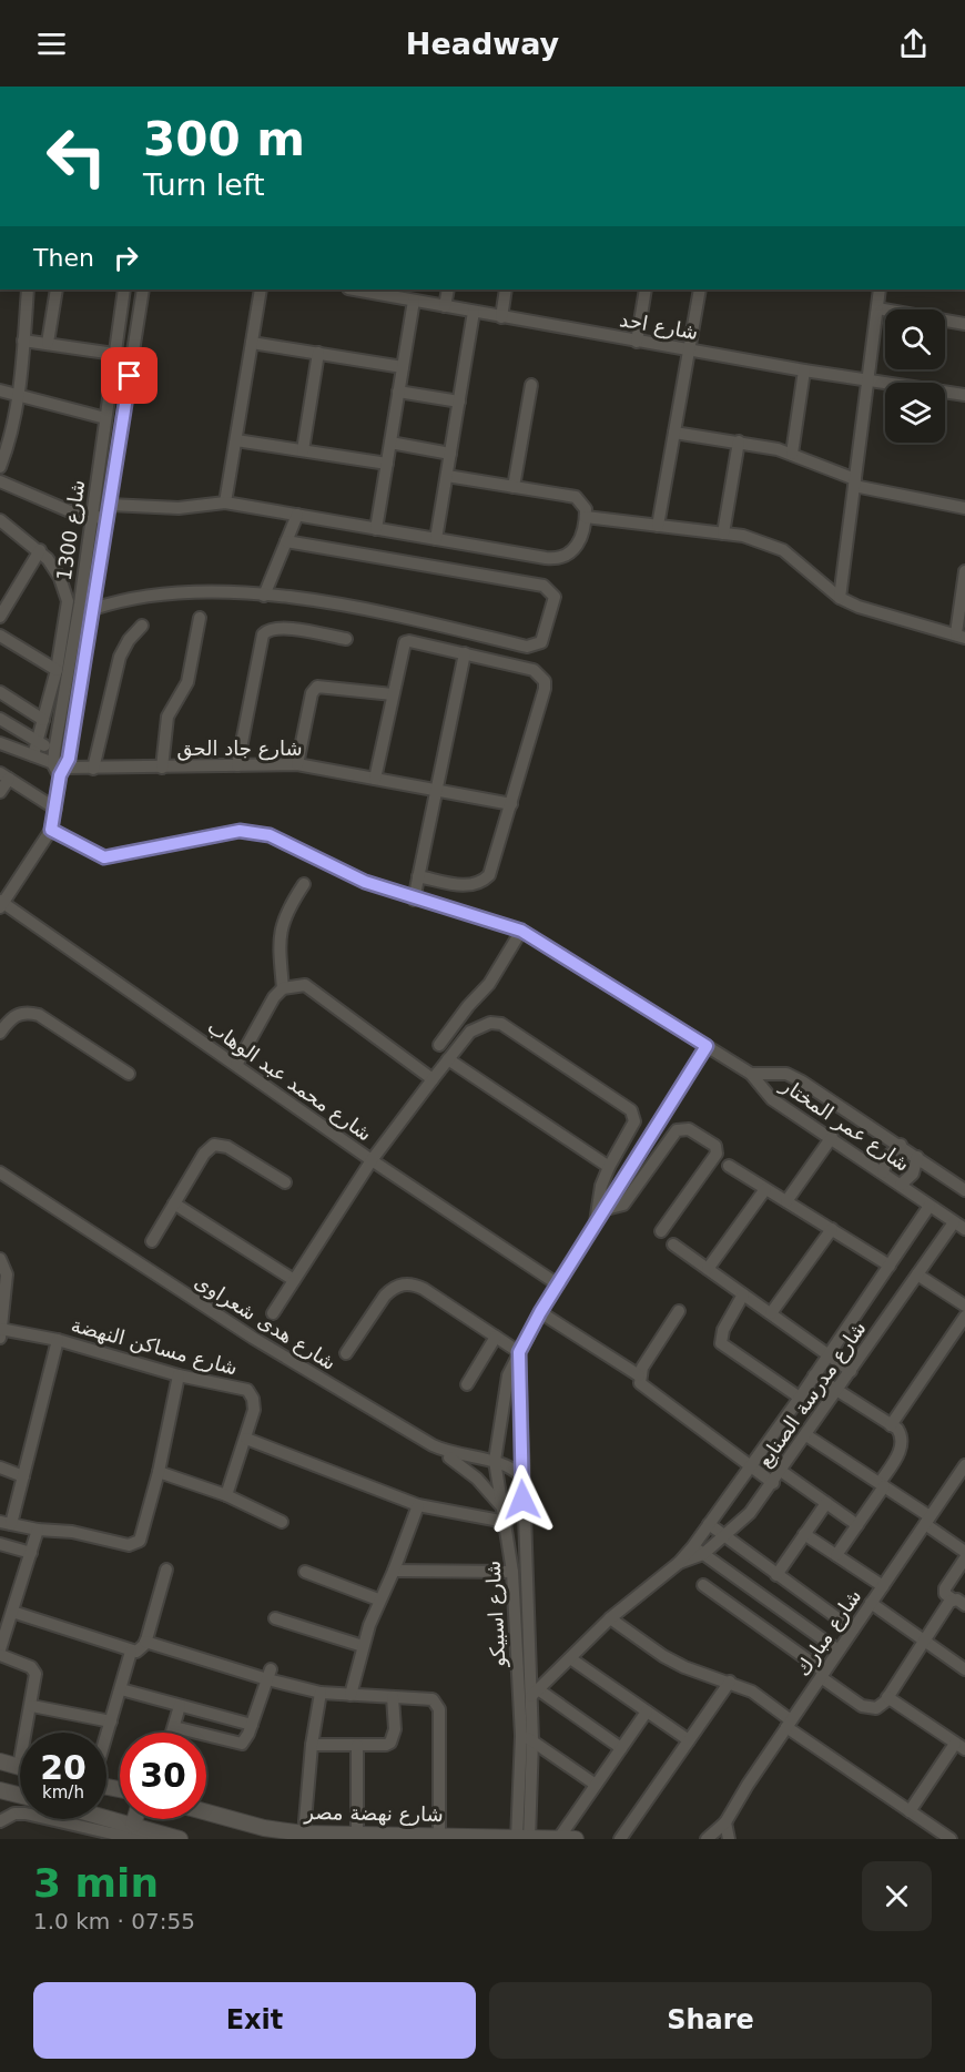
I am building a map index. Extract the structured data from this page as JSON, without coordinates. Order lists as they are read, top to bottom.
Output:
{
  "streets": {
    "street": [
      "شارع احد",
      "شارع 1300",
      "شارع جاد الحق",
      "شارع محمد عبد الوهاب",
      "شارع عمر المختار",
      "شارع هدى شعراوى",
      "شارع مساكن النهضة",
      "شارع مدرسة الصنايع",
      "شارع اسبيكو",
      "شارع مبارك",
      "شارع نهضة مصر"
    ]
  },
  "crossings": [
    ["شارع 1300", "شارع محمد عبد الوهاب"],
    ["شارع محمد عبد الوهاب", "شارع اسبيكو"],
    ["شارع عمر المختار", "شارع مدرسة الصنايع"],
    ["شارع هدى شعراوى", "شارع اسبيكو"],
    ["شارع مدرسة الصنايع", "شارع اسبيكو"],
    ["شارع اسبيكو", "شارع نهضة مصر"]
  ],
  "page": {
    "header": "Headway",
    "turn": ["300 m", "Turn left"],
    "then": "Then",
    "speed": "20 km/h",
    "limit": "30",
    "heading": ["3 min", "1.0 km · 07:55"],
    "buttons": ["Exit", "Share"]
  }
}
